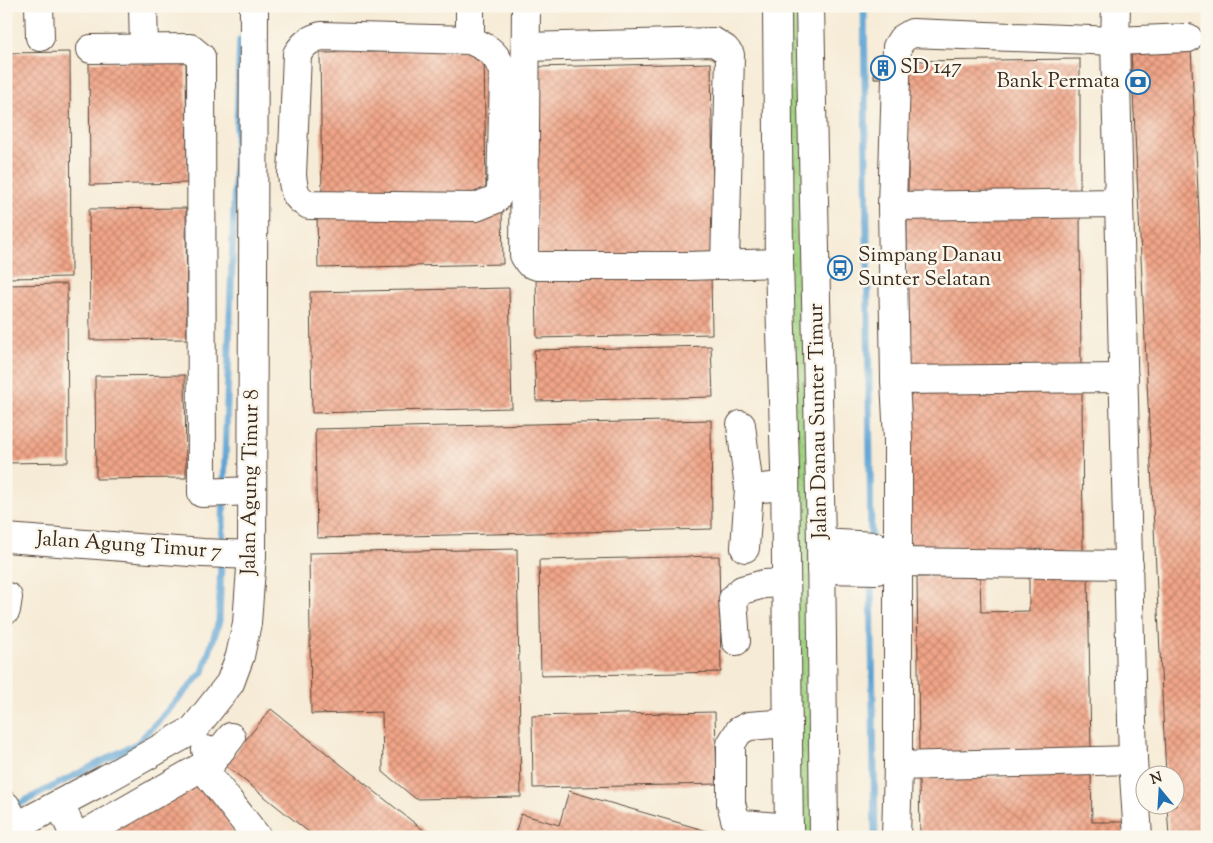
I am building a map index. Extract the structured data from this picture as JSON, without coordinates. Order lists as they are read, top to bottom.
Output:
{
  "streets": {
    "main road": ["Jalan Danau Sunter Timur", "Jalan Agung Timur 8", "Jalan Agung Timur 7"]
  },
  "crossings": [
    ["Jalan Agung Timur 8", "Jalan Agung Timur 7"]
  ],
  "places": {
    "building": ["SD 147"],
    "bank": ["Bank Permata"],
    "bus stop": ["Simpang Danau Sunter Selatan"]
  },
  "north": "top"
}
